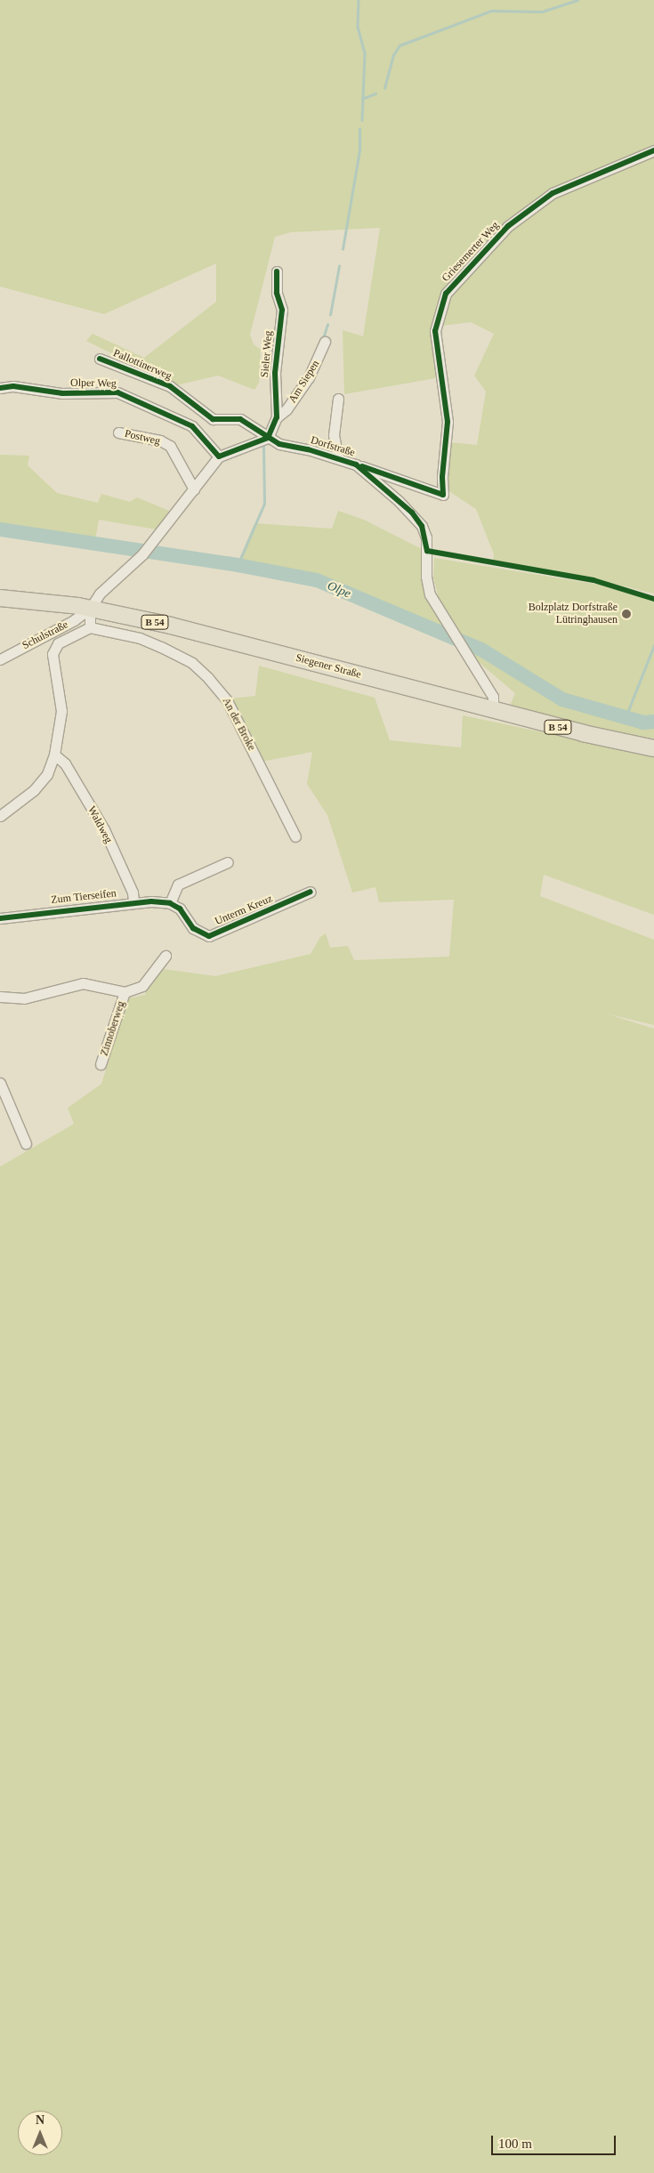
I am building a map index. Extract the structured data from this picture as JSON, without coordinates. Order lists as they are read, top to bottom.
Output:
{
  "streets": {
    "main road": ["B 54", "Siegener Straße"],
    "street": [
      "Griesemerter Weg",
      "Sieler Weg",
      "Pallottinerweg",
      "Am Siepen",
      "Olper Weg",
      "Postweg",
      "Dorfstraße",
      "Schulstraße",
      "An der Broke",
      "Waldweg",
      "Zum Tierseifen",
      "Unterm Kreuz",
      "Zinnoberweg"
    ]
  },
  "crossings": [
    ["Griesemerter Weg", "Dorfstraße"],
    ["Sieler Weg", "Pallottinerweg"],
    ["Sieler Weg", "Am Siepen"],
    ["Sieler Weg", "Dorfstraße"],
    ["Pallottinerweg", "Dorfstraße"],
    ["Dorfstraße", "Siegener Straße"],
    ["Schulstraße", "Siegener Straße"],
    ["Waldweg", "Zum Tierseifen"],
    ["Zum Tierseifen", "Unterm Kreuz"]
  ],
  "water": ["Olpe"],
  "places": ["Bolzplatz Dorfstraße Lütringhausen"],
  "scale_bar": "100 m",
  "north": "top"
}
